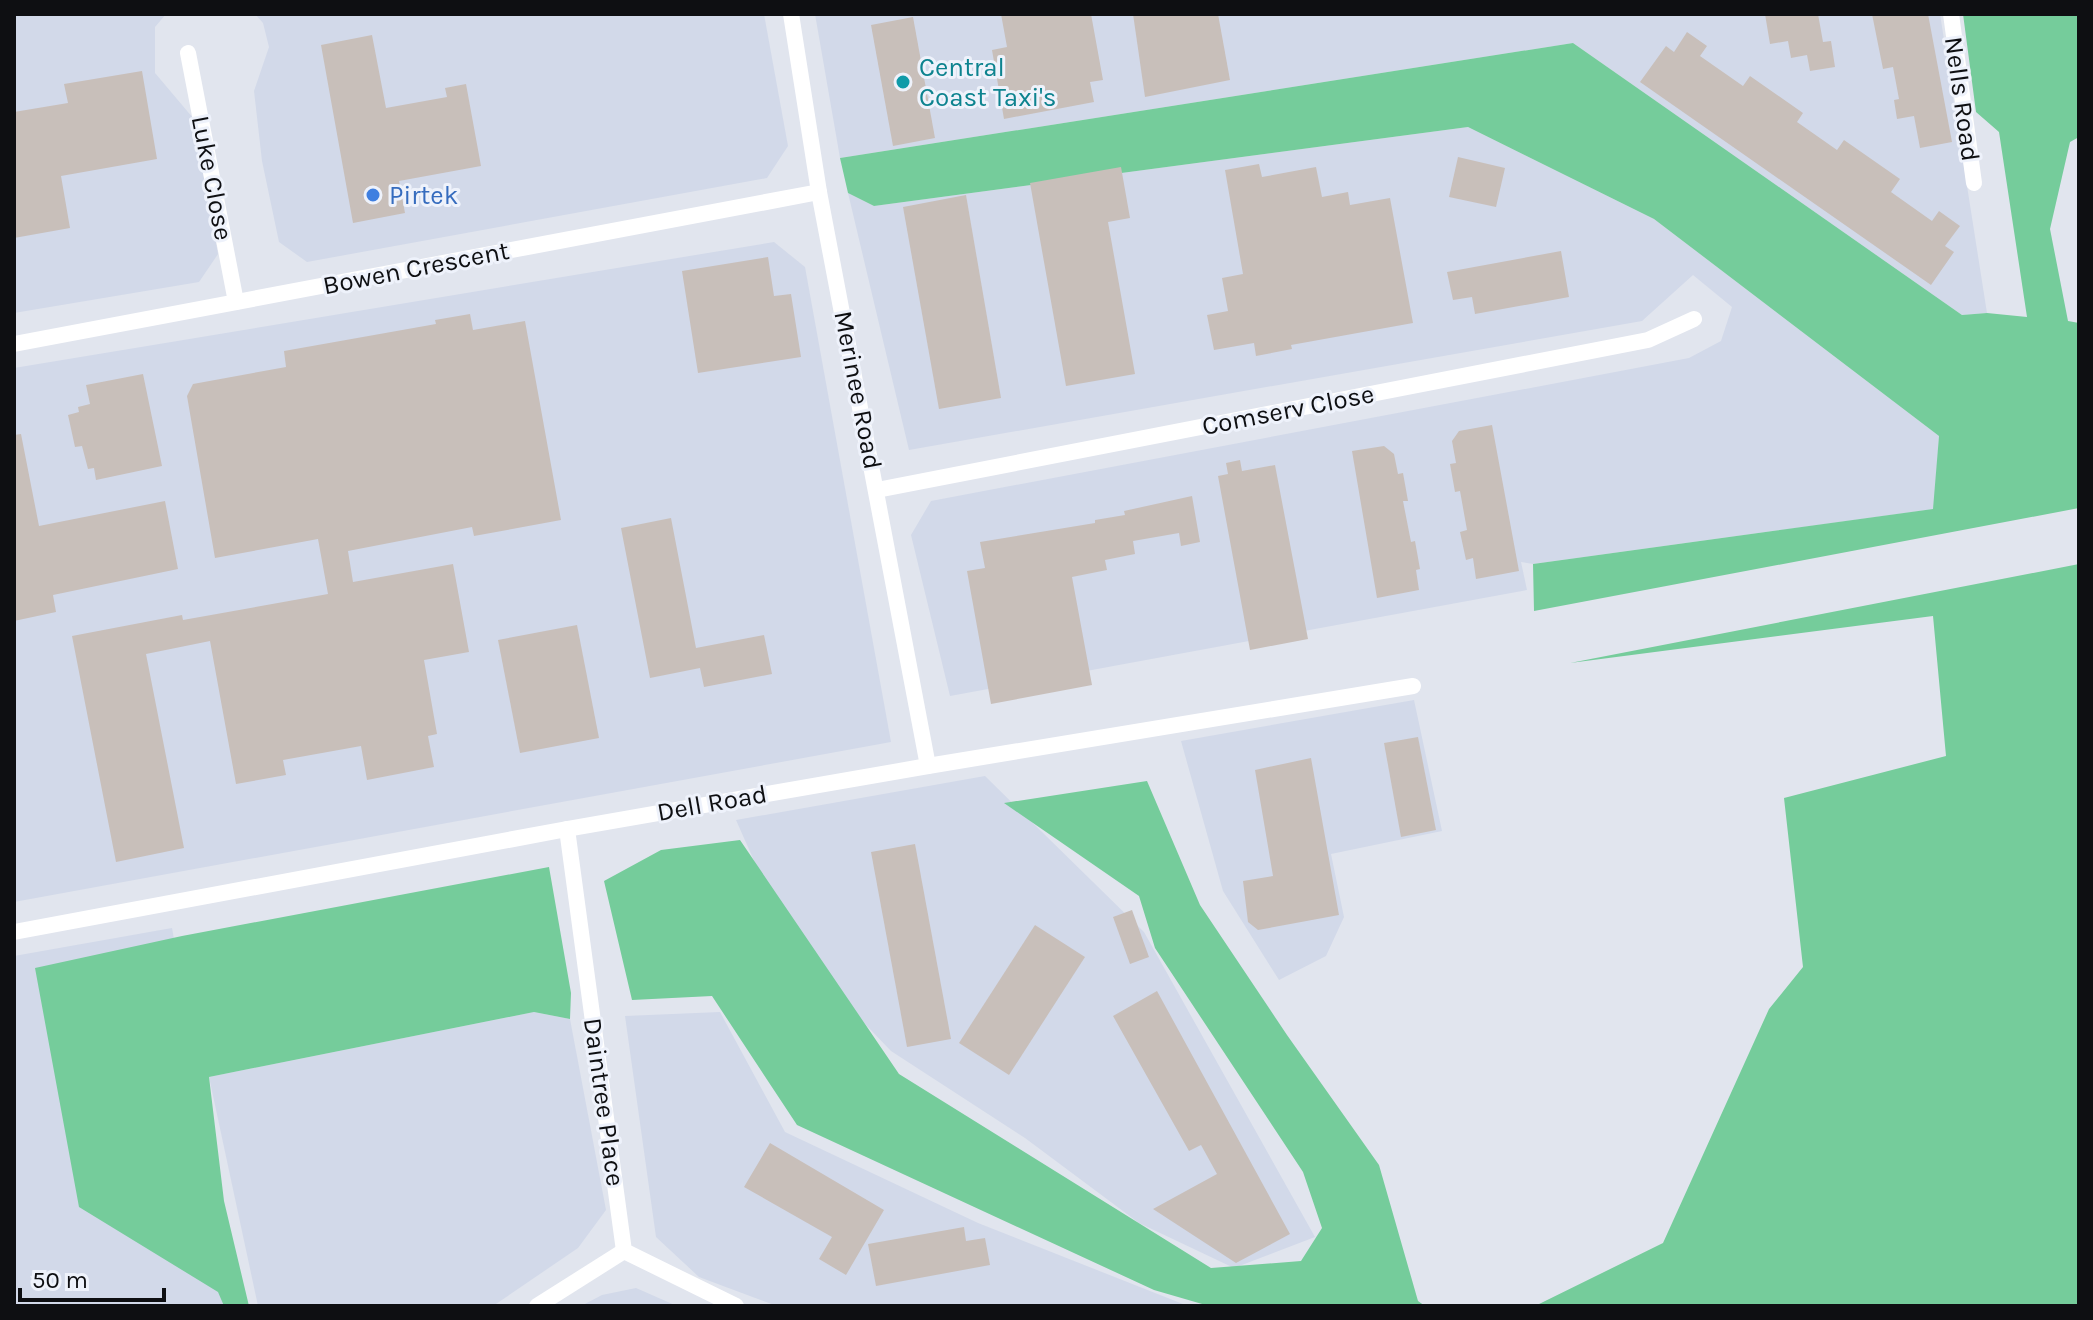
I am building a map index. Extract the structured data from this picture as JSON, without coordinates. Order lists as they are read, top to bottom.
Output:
{
  "streets": {
    "street": [
      "Nells Road",
      "Luke Close",
      "Bowen Crescent",
      "Merinee Road",
      "Comserv Close",
      "Dell Road",
      "Daintree Place"
    ]
  },
  "crossings": [
    ["Luke Close", "Bowen Crescent"],
    ["Bowen Crescent", "Merinee Road"],
    ["Merinee Road", "Comserv Close"],
    ["Merinee Road", "Dell Road"],
    ["Dell Road", "Daintree Place"]
  ],
  "places": ["Central Coast Taxi's", "Pirtek"],
  "scale_bar": "50 m"
}
